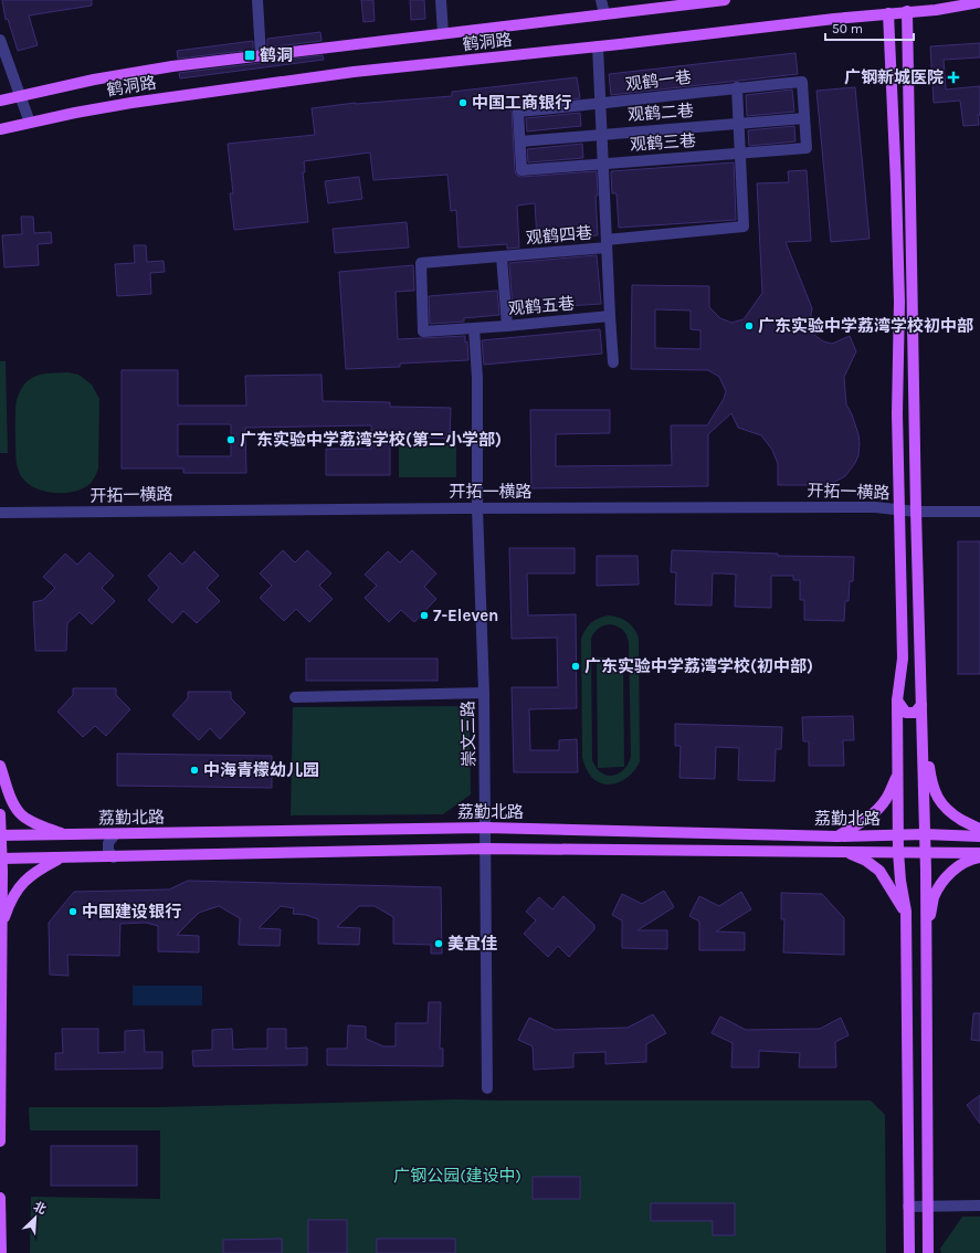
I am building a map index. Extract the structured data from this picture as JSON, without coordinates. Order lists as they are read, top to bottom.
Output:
{
  "streets": {
    "main road": ["鹤洞路", "荔勤北路"],
    "street": [
      "观鹤一巷",
      "观鹤二巷",
      "观鹤三巷",
      "观鹤四巷",
      "观鹤五巷",
      "开拓一横路",
      "崇文三路"
    ]
  },
  "crossings": [
    ["观鹤一巷", "观鹤二巷"],
    ["观鹤一巷", "观鹤三巷"],
    ["观鹤二巷", "观鹤三巷"],
    ["观鹤三巷", "观鹤四巷"],
    ["观鹤四巷", "观鹤五巷"],
    ["观鹤五巷", "崇文三路"],
    ["开拓一横路", "崇文三路"],
    ["崇文三路", "荔勤北路"]
  ],
  "parks": ["广钢公园(建设中)"],
  "places": {
    "transit": ["鹤洞"],
    "health": ["广钢新城医院"],
    "other": [
      "中国工商银行",
      "广东实验中学荔湾学校初中部",
      "广东实验中学荔湾学校(第二小学部)",
      "7-Eleven",
      "广东实验中学荔湾学校(初中部)",
      "中海青檬幼儿园",
      "中国建设银行",
      "美宜佳"
    ]
  },
  "scale_bar": "50 m",
  "north": "top right"
}
